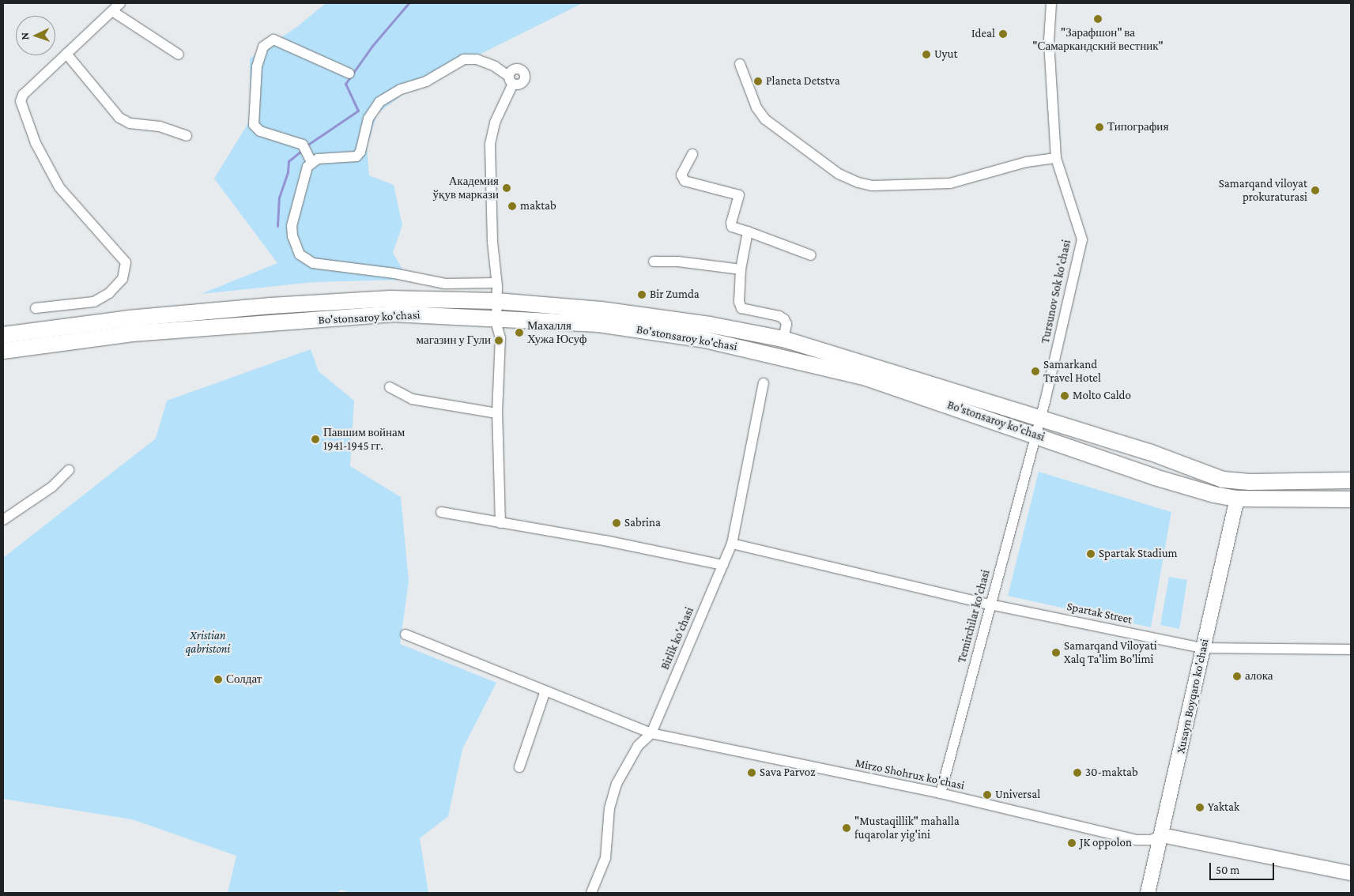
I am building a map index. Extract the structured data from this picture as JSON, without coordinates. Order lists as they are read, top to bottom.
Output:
{
  "streets": {
    "main road": ["Bo'stonsaroy ko'chasi", "Xusayn Boyqaro ko'chasi"],
    "street": [
      "Tursunov Sok ko'chasi",
      "Spartak Street",
      "Temirchilar ko'chasi",
      "Birlik ko'chasi",
      "Mirzo Shohrux ko'chasi"
    ]
  },
  "crossings": [
    ["Tursunov Sok ko'chasi", "Bo'stonsaroy ko'chasi"],
    ["Tursunov Sok ko'chasi", "Temirchilar ko'chasi"],
    ["Bo'stonsaroy ko'chasi", "Temirchilar ko'chasi"],
    ["Bo'stonsaroy ko'chasi", "Xusayn Boyqaro ko'chasi"],
    ["Spartak Street", "Temirchilar ko'chasi"],
    ["Spartak Street", "Birlik ko'chasi"],
    ["Spartak Street", "Xusayn Boyqaro ko'chasi"],
    ["Temirchilar ko'chasi", "Mirzo Shohrux ko'chasi"],
    ["Birlik ko'chasi", "Mirzo Shohrux ko'chasi"],
    ["Xusayn Boyqaro ko'chasi", "Mirzo Shohrux ko'chasi"]
  ],
  "parks": ["Xristian qabristoni"],
  "places": [
    "\"Зарафшон\" ва \"Самаркандский вестник\"",
    "Ideal",
    "Uyut",
    "Planeta Detstva",
    "Типография",
    "Академия ўқув маркази",
    "Samarqand viloyat prokuraturasi",
    "maktab",
    "Bir Zumda",
    "Махалля Хужа Юсуф",
    "магазин у Гули",
    "Samarkand Travel Hotel",
    "Molto Caldo",
    "Павшим войнам 1941-1945 гг.",
    "Sabrina",
    "Spartak Stadium",
    "Samarqand Viloyati Xalq Ta'lim Bo'limi",
    "алока",
    "Солдат",
    "Sava Parvoz",
    "30-maktab",
    "Universal",
    "Yaktak",
    "\"Mustaqillik\" mahalla fuqarolar yig'ini",
    "JK oppolon"
  ],
  "scale_bar": "50 m",
  "north": "left"
}
